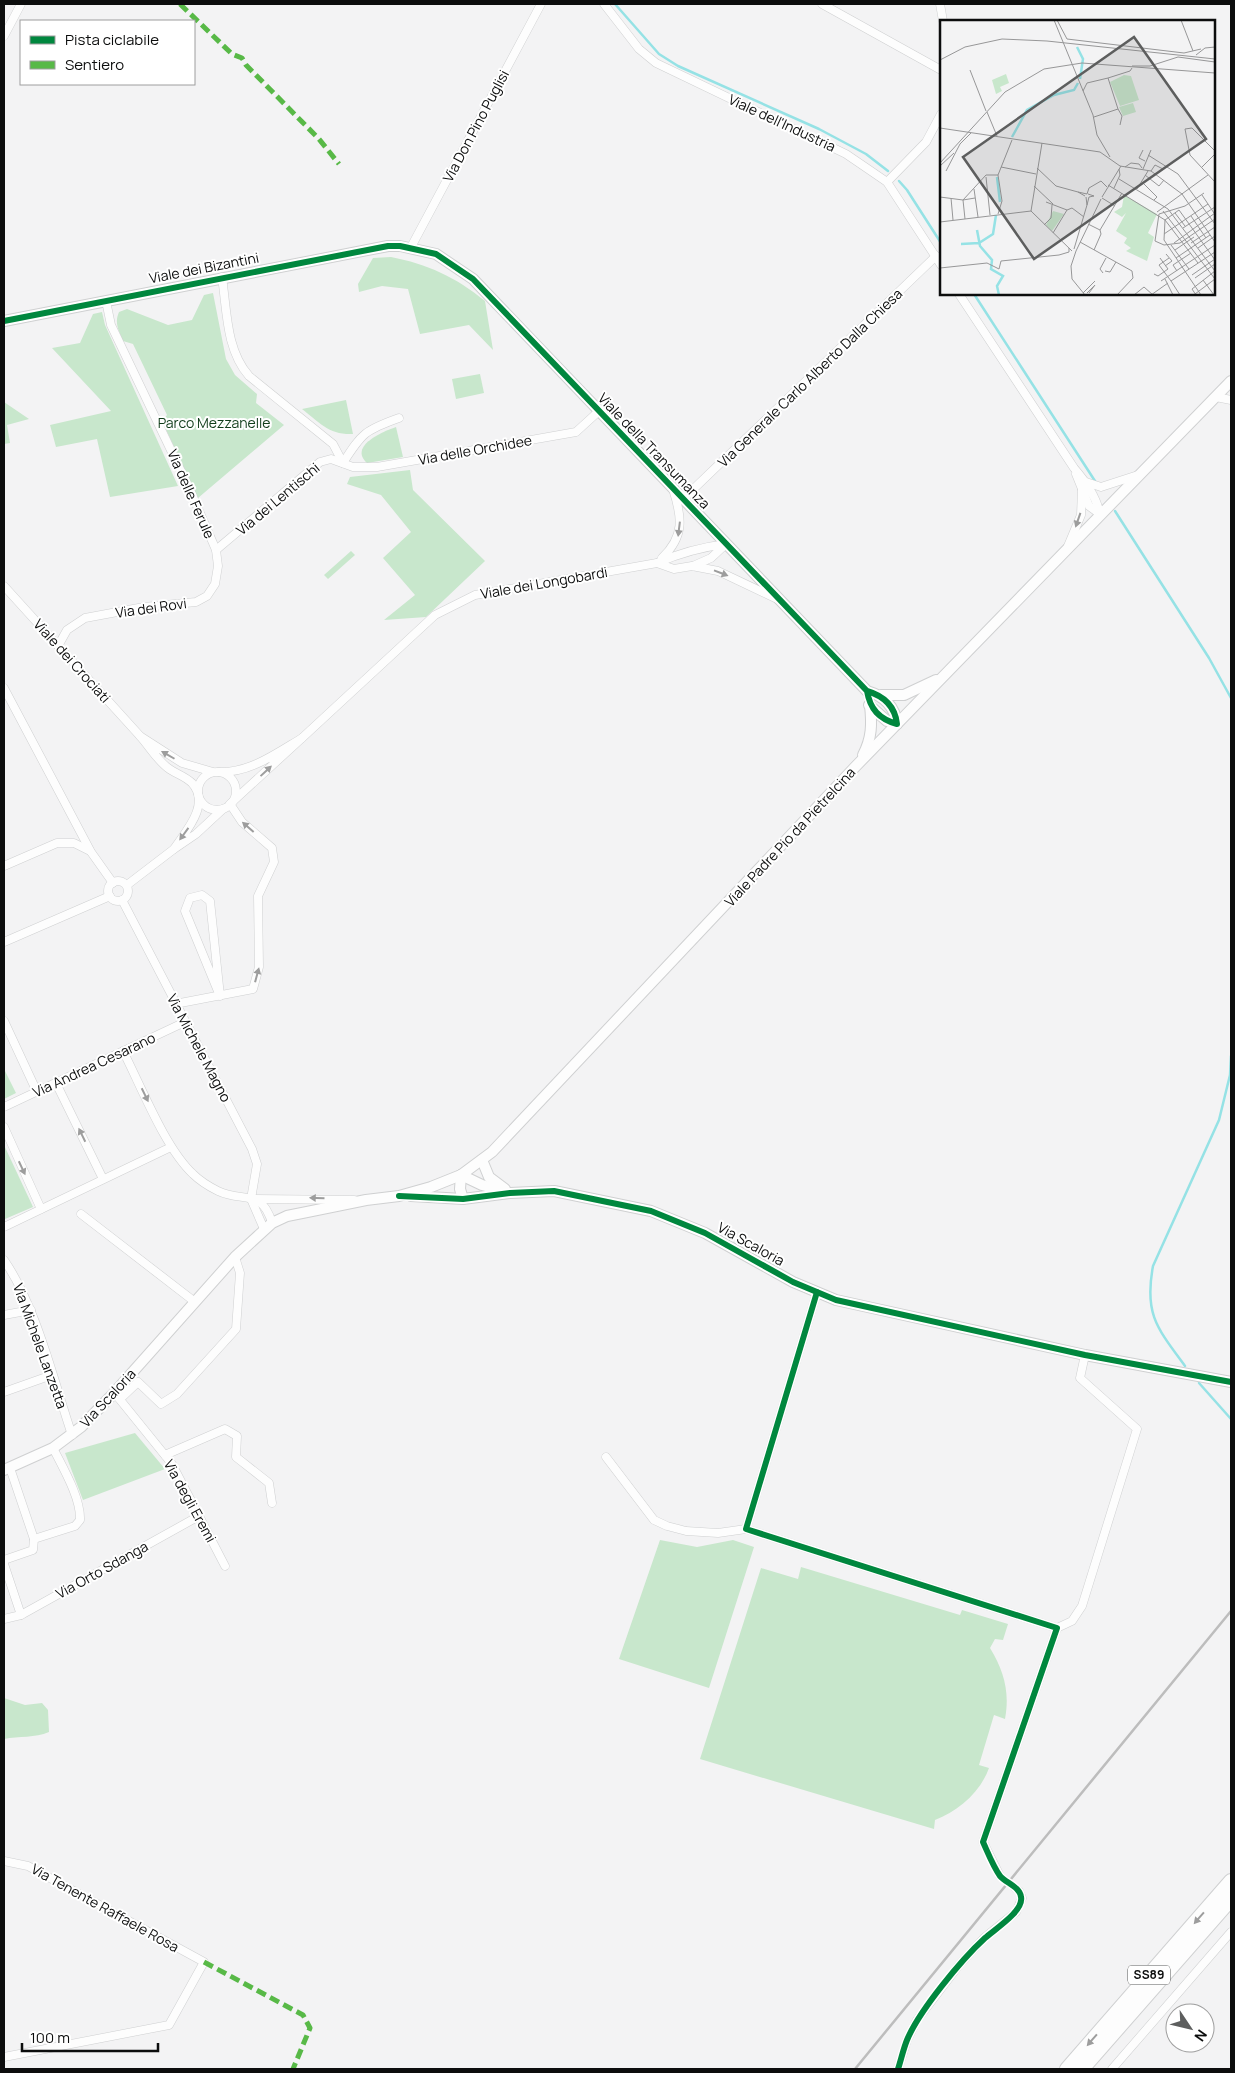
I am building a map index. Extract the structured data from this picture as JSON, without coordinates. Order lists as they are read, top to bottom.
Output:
{
  "streets": {
    "highway": ["SS89"],
    "street": [
      "Viale dell'Industria",
      "Via Don Pino Puglisi",
      "Viale dei Bizantini",
      "Via Generale Carlo Alberto Dalla Chiesa",
      "Via delle Orchidee",
      "Viale della Transumanza",
      "Via delle Ferule",
      "Via dei Lentischi",
      "Viale dei Longobardi",
      "Via dei Rovi",
      "Viale dei Crociati",
      "Viale Padre Pio da Pietrelcina",
      "Via Michele Magno",
      "Via Andrea Cesarano",
      "Via Scaloria",
      "Via Michele Lanzetta",
      "Via degli Eremi",
      "Via Orto Sdanga",
      "Via Tenente Raffaele Rosa"
    ]
  },
  "crossings": [
    ["Viale dell'Industria", "Via Generale Carlo Alberto Dalla Chiesa"],
    ["Via Don Pino Puglisi", "Viale dei Bizantini"],
    ["Via Don Pino Puglisi", "Viale della Transumanza"],
    ["Viale dei Bizantini", "Viale della Transumanza"],
    ["Viale dei Bizantini", "Via delle Ferule"],
    ["Via Generale Carlo Alberto Dalla Chiesa", "Viale della Transumanza"],
    ["Via delle Orchidee", "Viale della Transumanza"],
    ["Via delle Orchidee", "Via dei Lentischi"],
    ["Viale della Transumanza", "Viale dei Longobardi"],
    ["Via delle Ferule", "Via dei Lentischi"],
    ["Via delle Ferule", "Via dei Rovi"],
    ["Via dei Lentischi", "Via dei Rovi"],
    ["Viale dei Longobardi", "Viale dei Crociati"],
    ["Via dei Rovi", "Viale dei Crociati"],
    ["Viale Padre Pio da Pietrelcina", "Via Scaloria"],
    ["Via Michele Magno", "Via Andrea Cesarano"],
    ["Via Michele Magno", "Via Scaloria"],
    ["Via Scaloria", "Via Michele Lanzetta"],
    ["Via Scaloria", "Via degli Eremi"],
    ["Via degli Eremi", "Via Orto Sdanga"]
  ],
  "parks": ["Parco Mezzanelle"],
  "legend": ["Pista ciclabile", "Sentiero"],
  "scale_bar": "100 m",
  "north": "bottom right"
}
